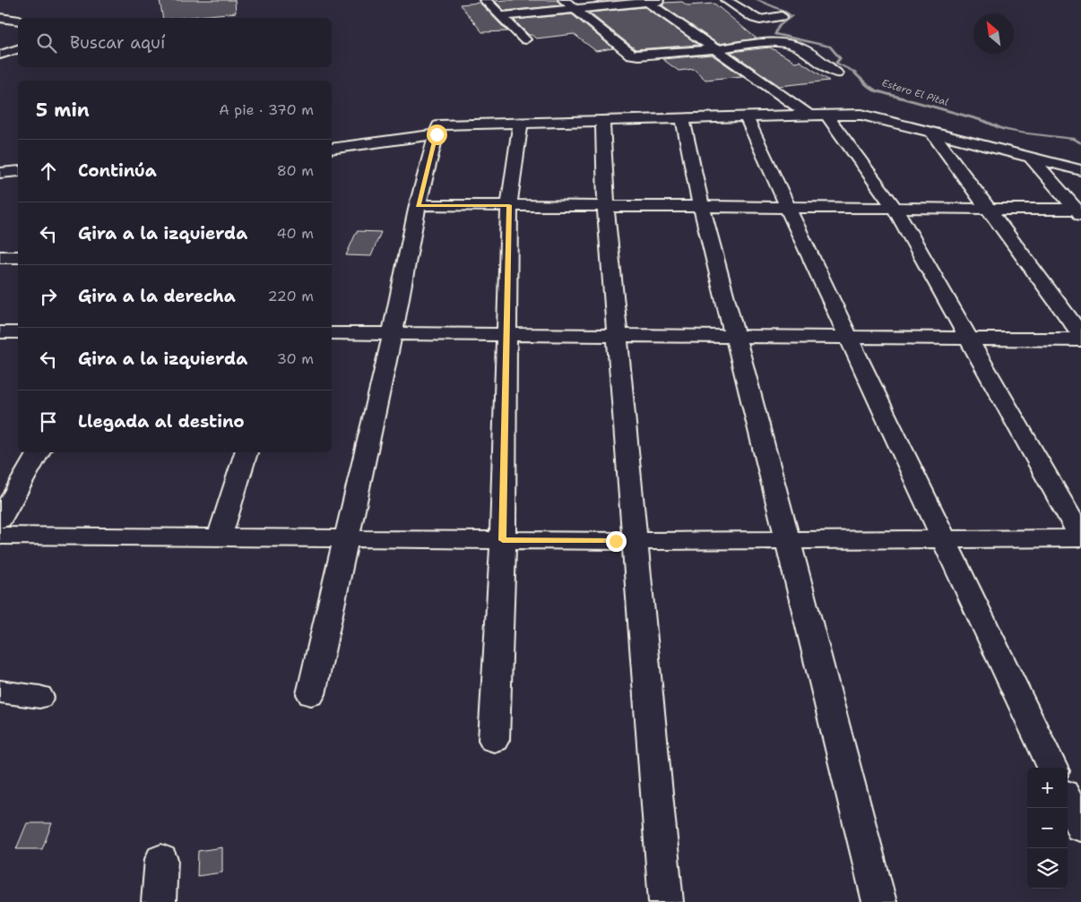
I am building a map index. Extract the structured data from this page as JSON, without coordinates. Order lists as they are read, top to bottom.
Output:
{
  "water": ["Estero El Pital"],
  "north": "top left",
  "page": {
    "search": "Buscar aquí",
    "heading": ["5 min", "A pie · 370 m"],
    "list": [
      ["Continúa", "80 m"],
      ["Gira a la izquierda", "40 m"],
      ["Gira a la derecha", "220 m"],
      ["Gira a la izquierda", "30 m"],
      "Llegada al destino"
    ],
    "map_buttons": ["+", "−"]
  }
}
